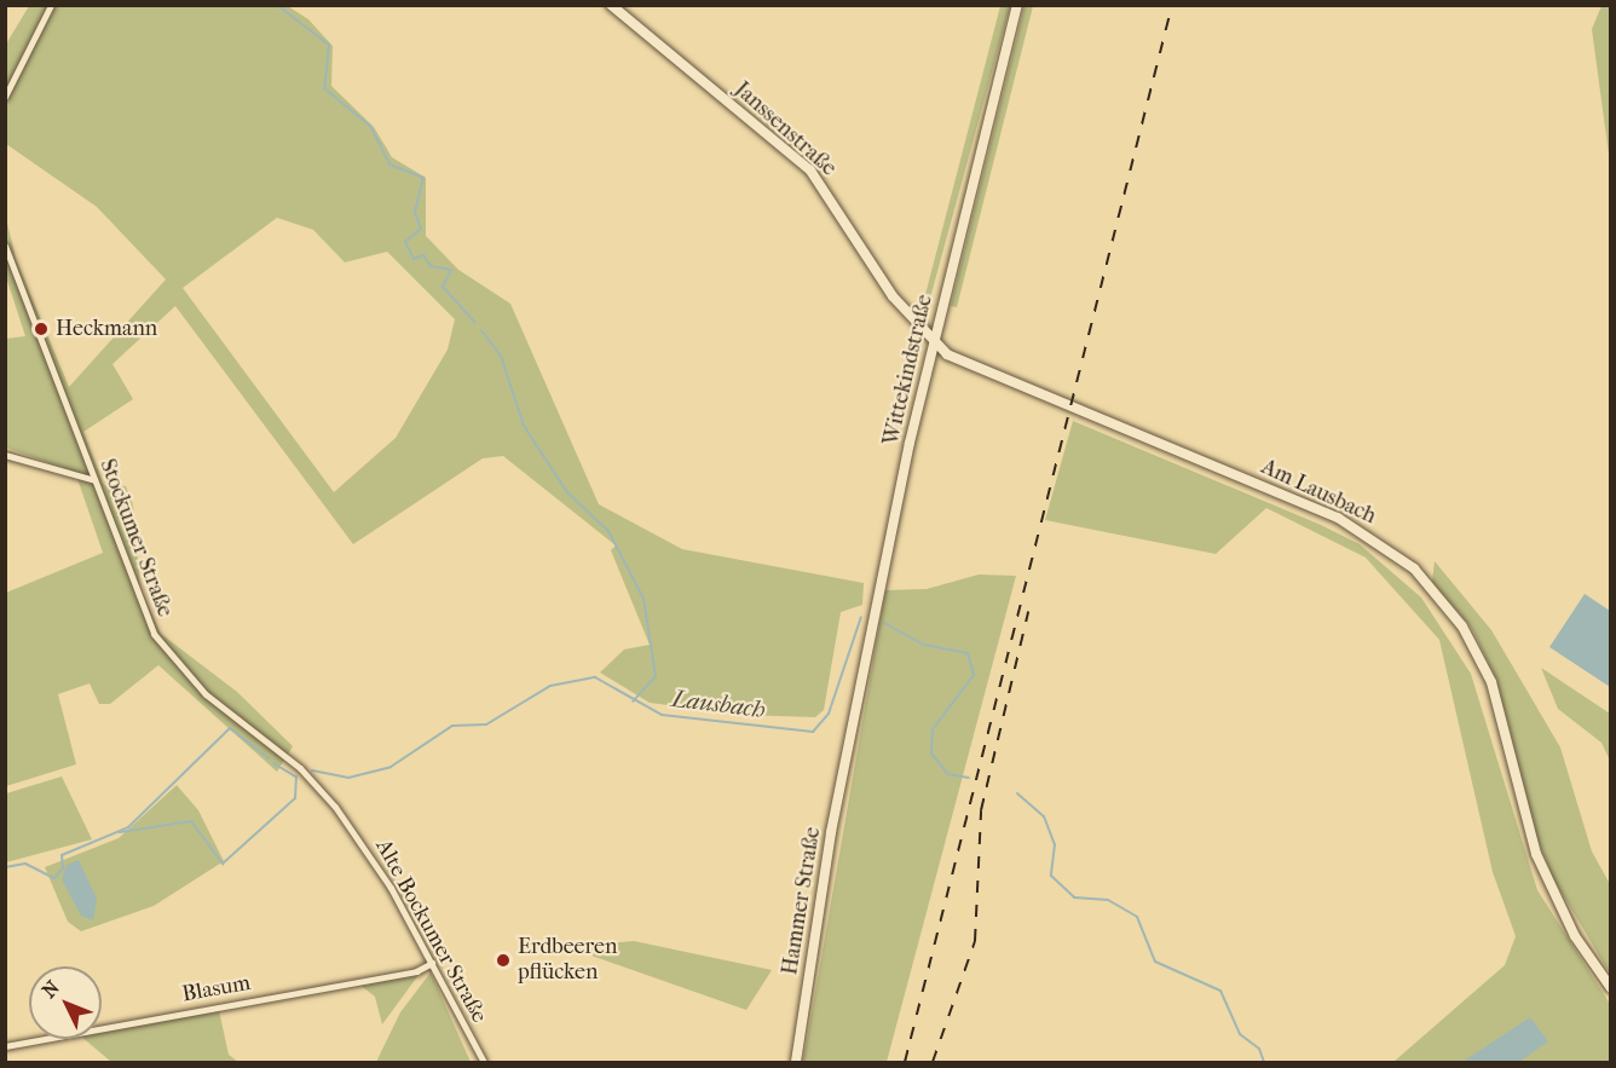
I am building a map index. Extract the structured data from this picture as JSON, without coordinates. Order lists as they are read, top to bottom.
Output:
{
  "streets": {
    "main road": [
      "Janssenstraße",
      "Wittekindstraße",
      "Am Lausbach",
      "Hammer Straße"
    ],
    "street": ["Stockumer Straße", "Alte Bockumer Straße", "Blasum"]
  },
  "crossings": [
    ["Janssenstraße", "Wittekindstraße"],
    ["Janssenstraße", "Am Lausbach"],
    ["Wittekindstraße", "Am Lausbach"],
    ["Wittekindstraße", "Hammer Straße"],
    ["Stockumer Straße", "Alte Bockumer Straße"],
    ["Alte Bockumer Straße", "Blasum"]
  ],
  "water": ["Lausbach"],
  "places": ["Heckmann", "Erdbeeren pflücken"],
  "north": "top left"
}
